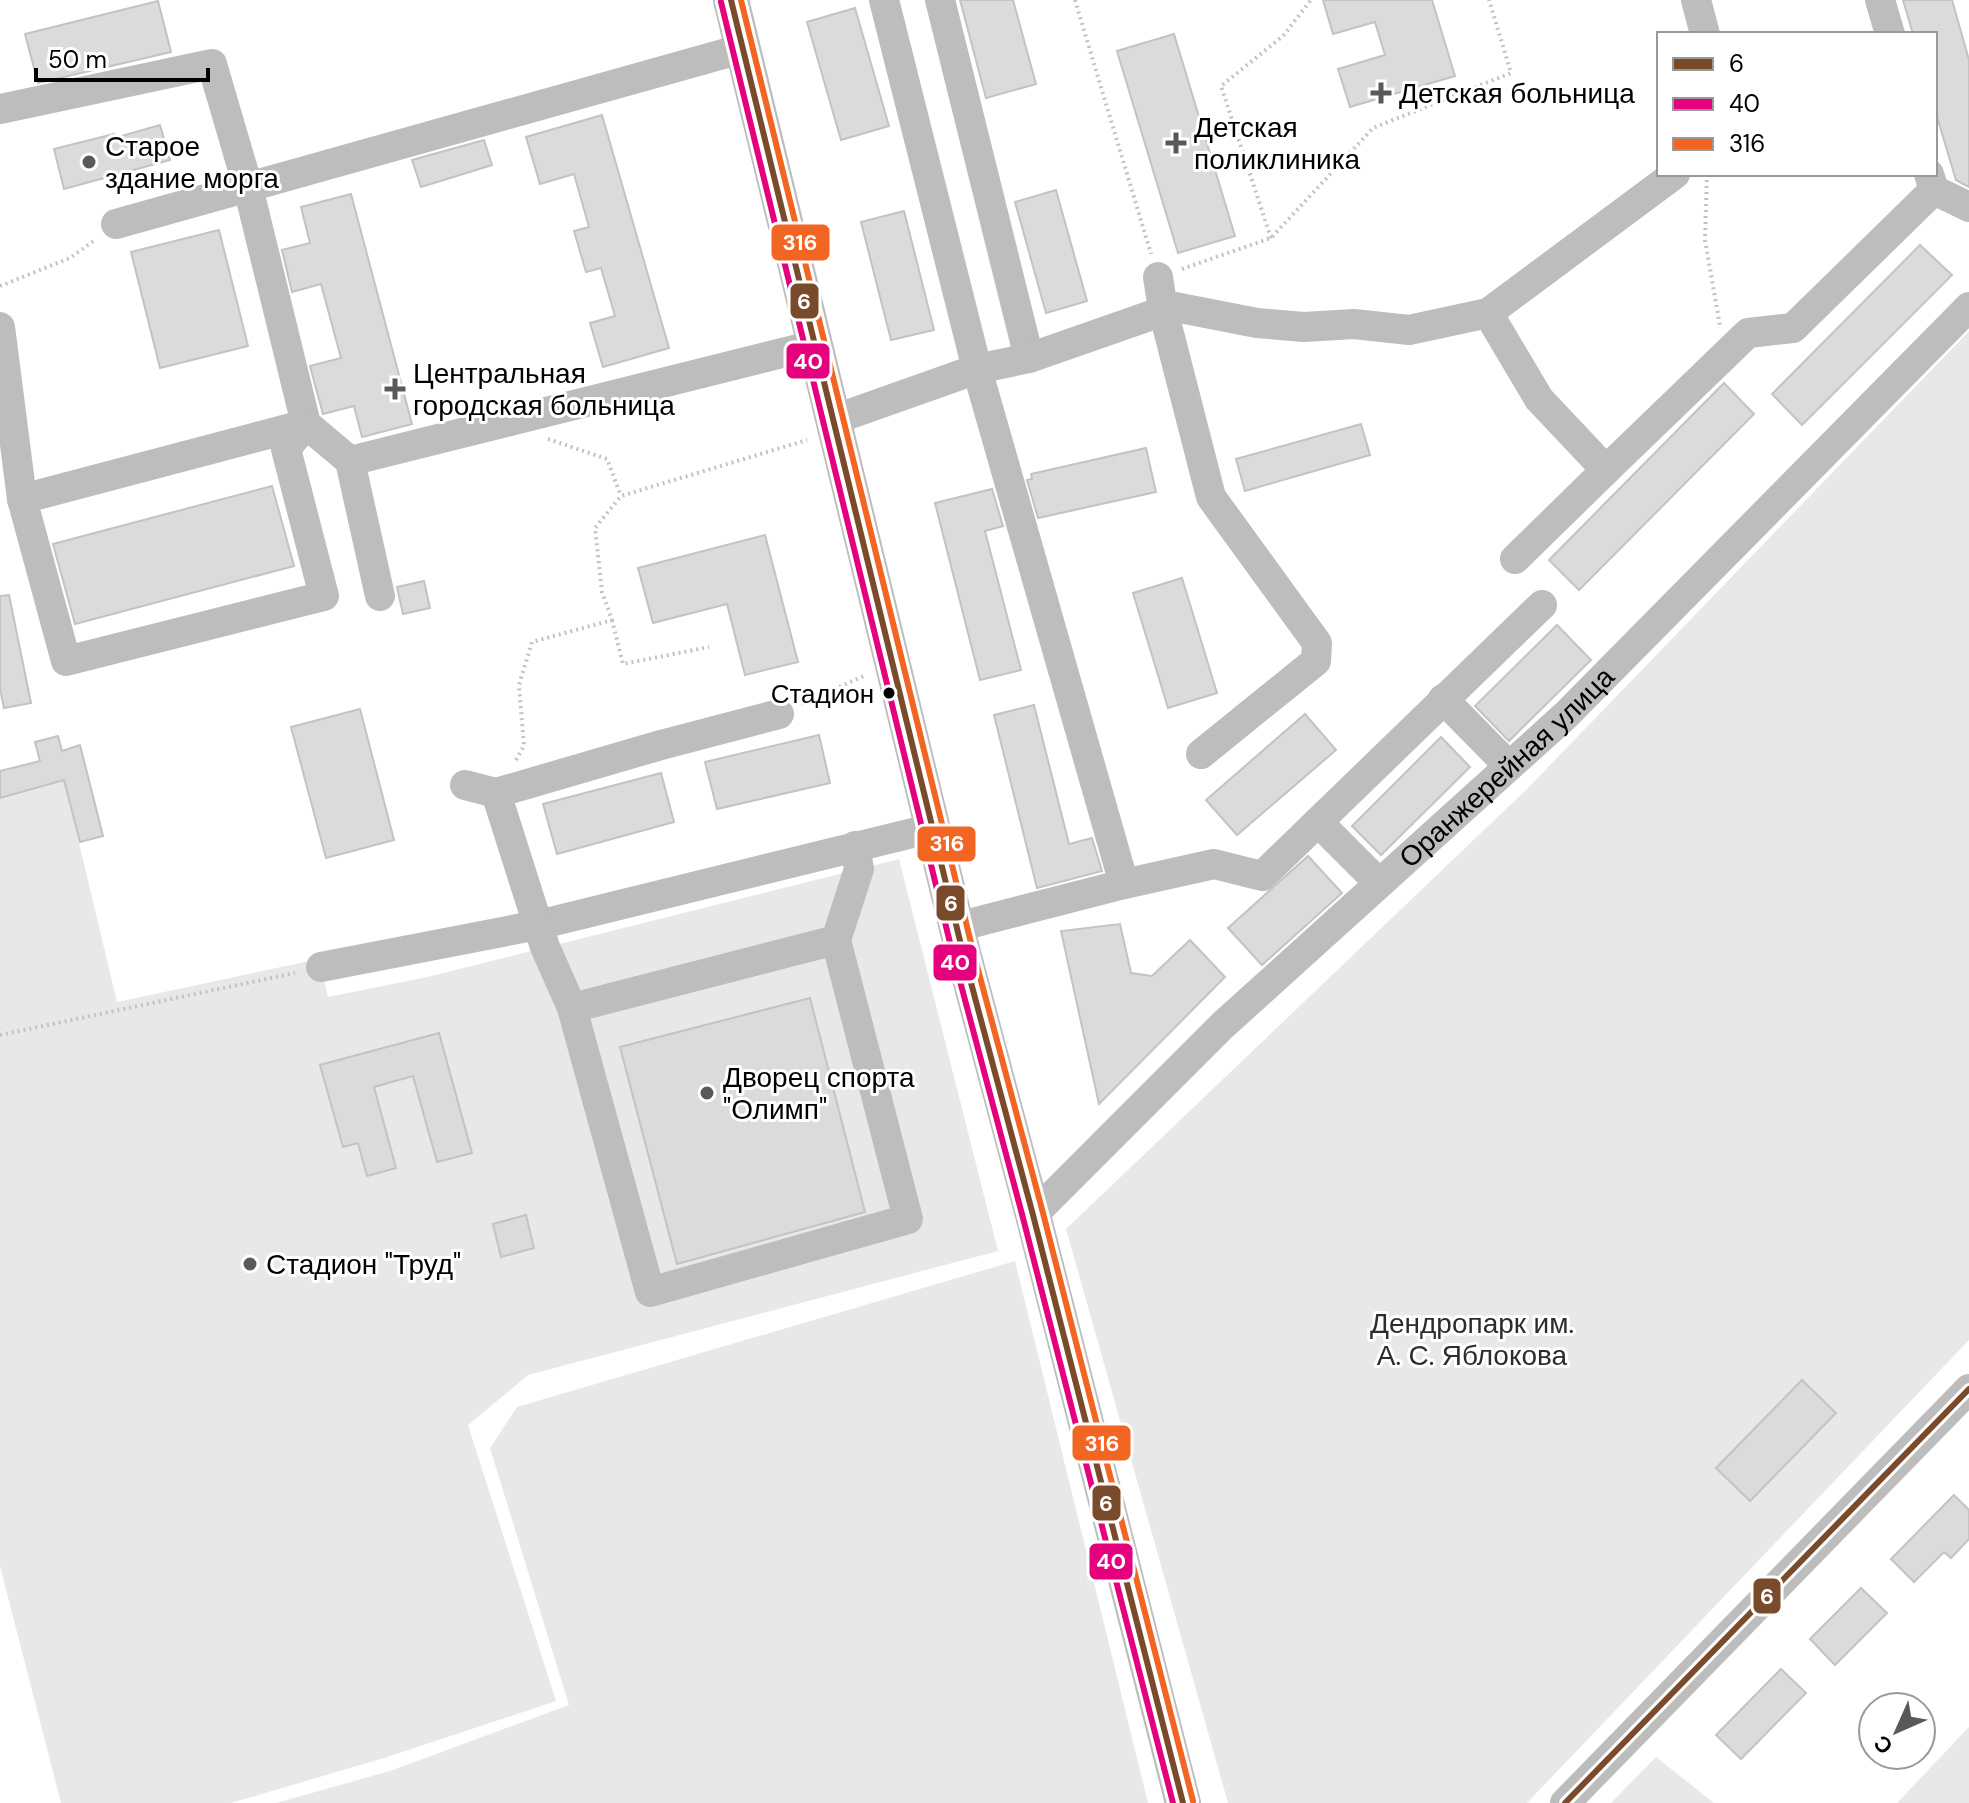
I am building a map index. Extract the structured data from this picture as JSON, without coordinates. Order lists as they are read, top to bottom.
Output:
{
  "streets": {
    "street": ["Оранжерейная улица"]
  },
  "parks": ["Дендропарк им. А. С. Яблокова"],
  "places": {
    "health": ["Детская больница", "Детская поликлиника", "Центральная городская больница"],
    "other": [
      "Старое здание морга",
      "Стадион",
      "Дворец спорта \"Олимп\"",
      "Стадион \"Труд\""
    ]
  },
  "lines": ["transit line 6", "transit line 316", "transit line 40"],
  "legend": ["6", "40", "316"],
  "scale_bar": "50 m",
  "north": "bottom left"
}
